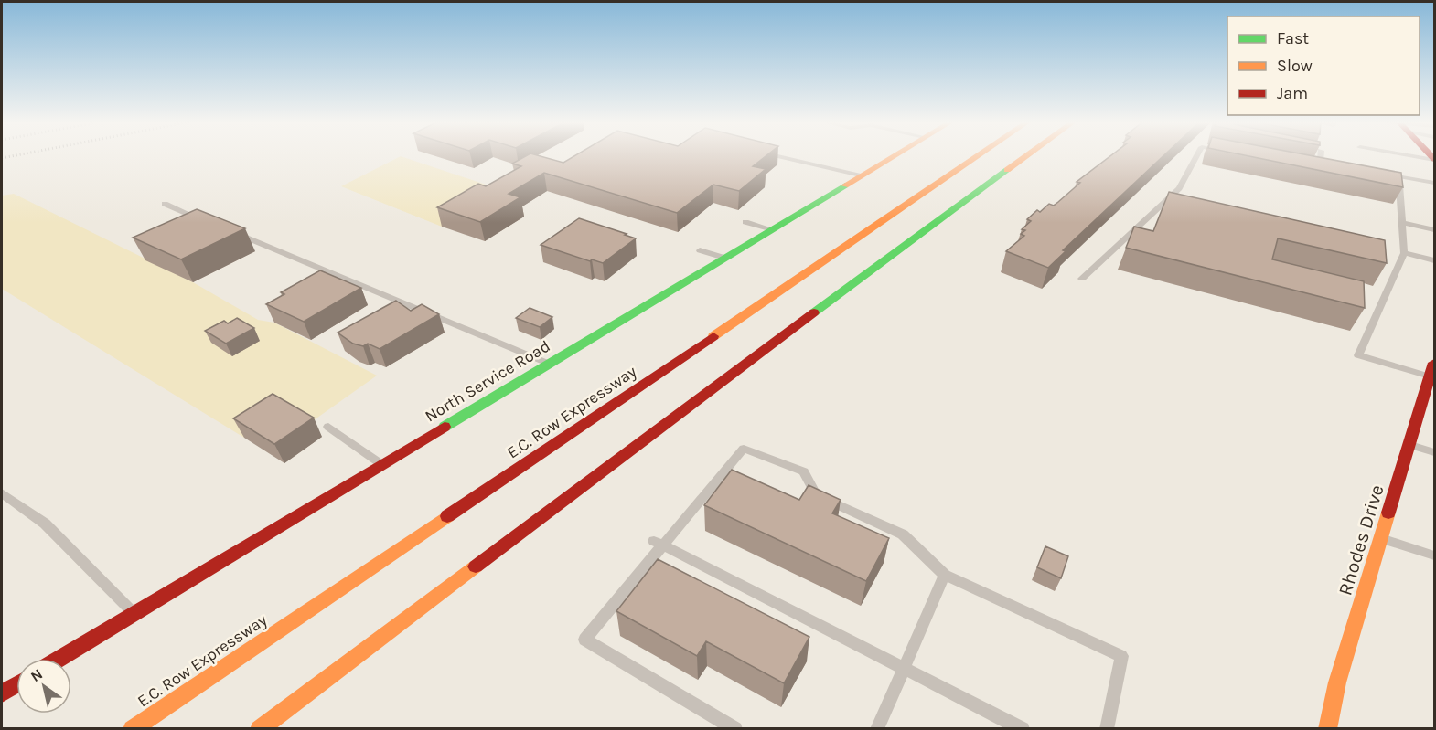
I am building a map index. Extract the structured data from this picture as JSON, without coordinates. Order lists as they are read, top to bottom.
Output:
{
  "streets": {
    "main road": ["North Service Road", "E.C. Row Expressway", "Rhodes Drive"]
  },
  "legend": ["Fast", "Slow", "Jam"],
  "north": "top left"
}
